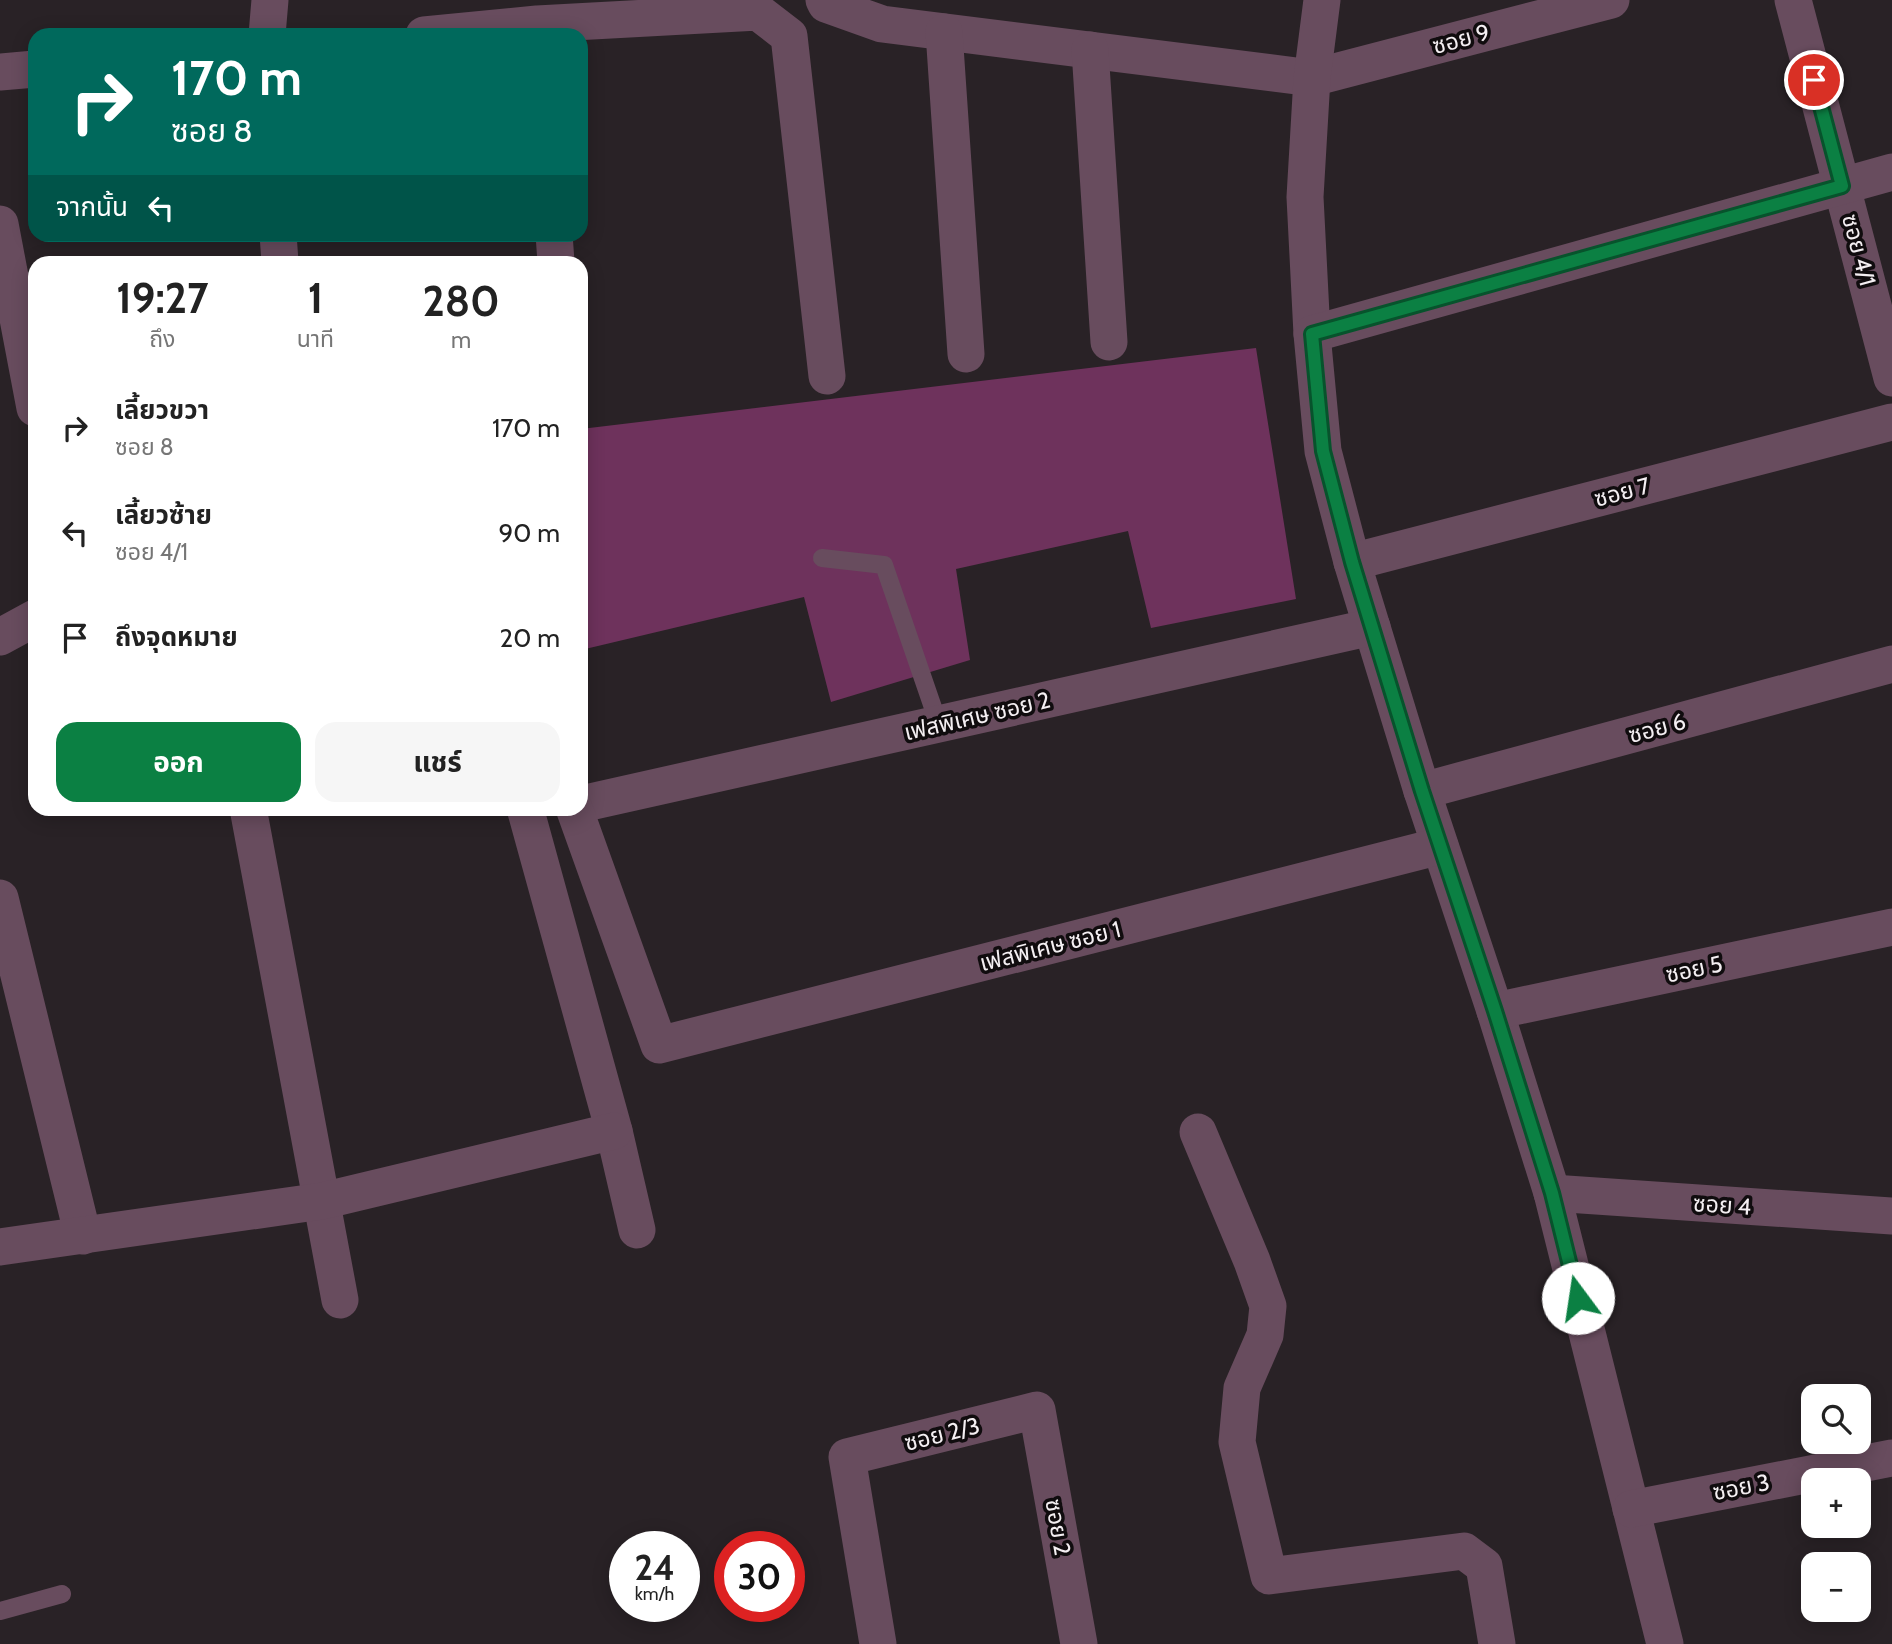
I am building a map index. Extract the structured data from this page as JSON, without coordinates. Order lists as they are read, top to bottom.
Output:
{
  "streets": {
    "street": [
      "ซอย 9",
      "ซอย 4/1",
      "ซอย 7",
      "เฟสพิเศษ ซอย 2",
      "ซอย 6",
      "เฟสพิเศษ ซอย 1",
      "ซอย 5",
      "ซอย 4",
      "ซอย 2/3",
      "ซอย 3",
      "ซอย 2"
    ]
  },
  "crossings": [
    ["ซอย 2/3", "ซอย 2"]
  ],
  "page": {
    "turn": ["170 m", "ซอย 8"],
    "then": "จากนั้น",
    "eta": [
      "19:27",
      "ถึง",
      "1",
      "นาที",
      "280",
      "m"
    ],
    "list": [
      {
        "name": "เลี้ยวขวา",
        "note": "ซอย 8",
        "value": "170 m"
      },
      {
        "name": "เลี้ยวซ้าย",
        "note": "ซอย 4/1",
        "value": "90 m"
      },
      {
        "name": "ถึงจุดหมาย",
        "value": "20 m"
      }
    ],
    "buttons": ["ออก", "แชร์"],
    "map_buttons": ["+", "−"],
    "speed": "24 km/h",
    "limit": "30"
  }
}
